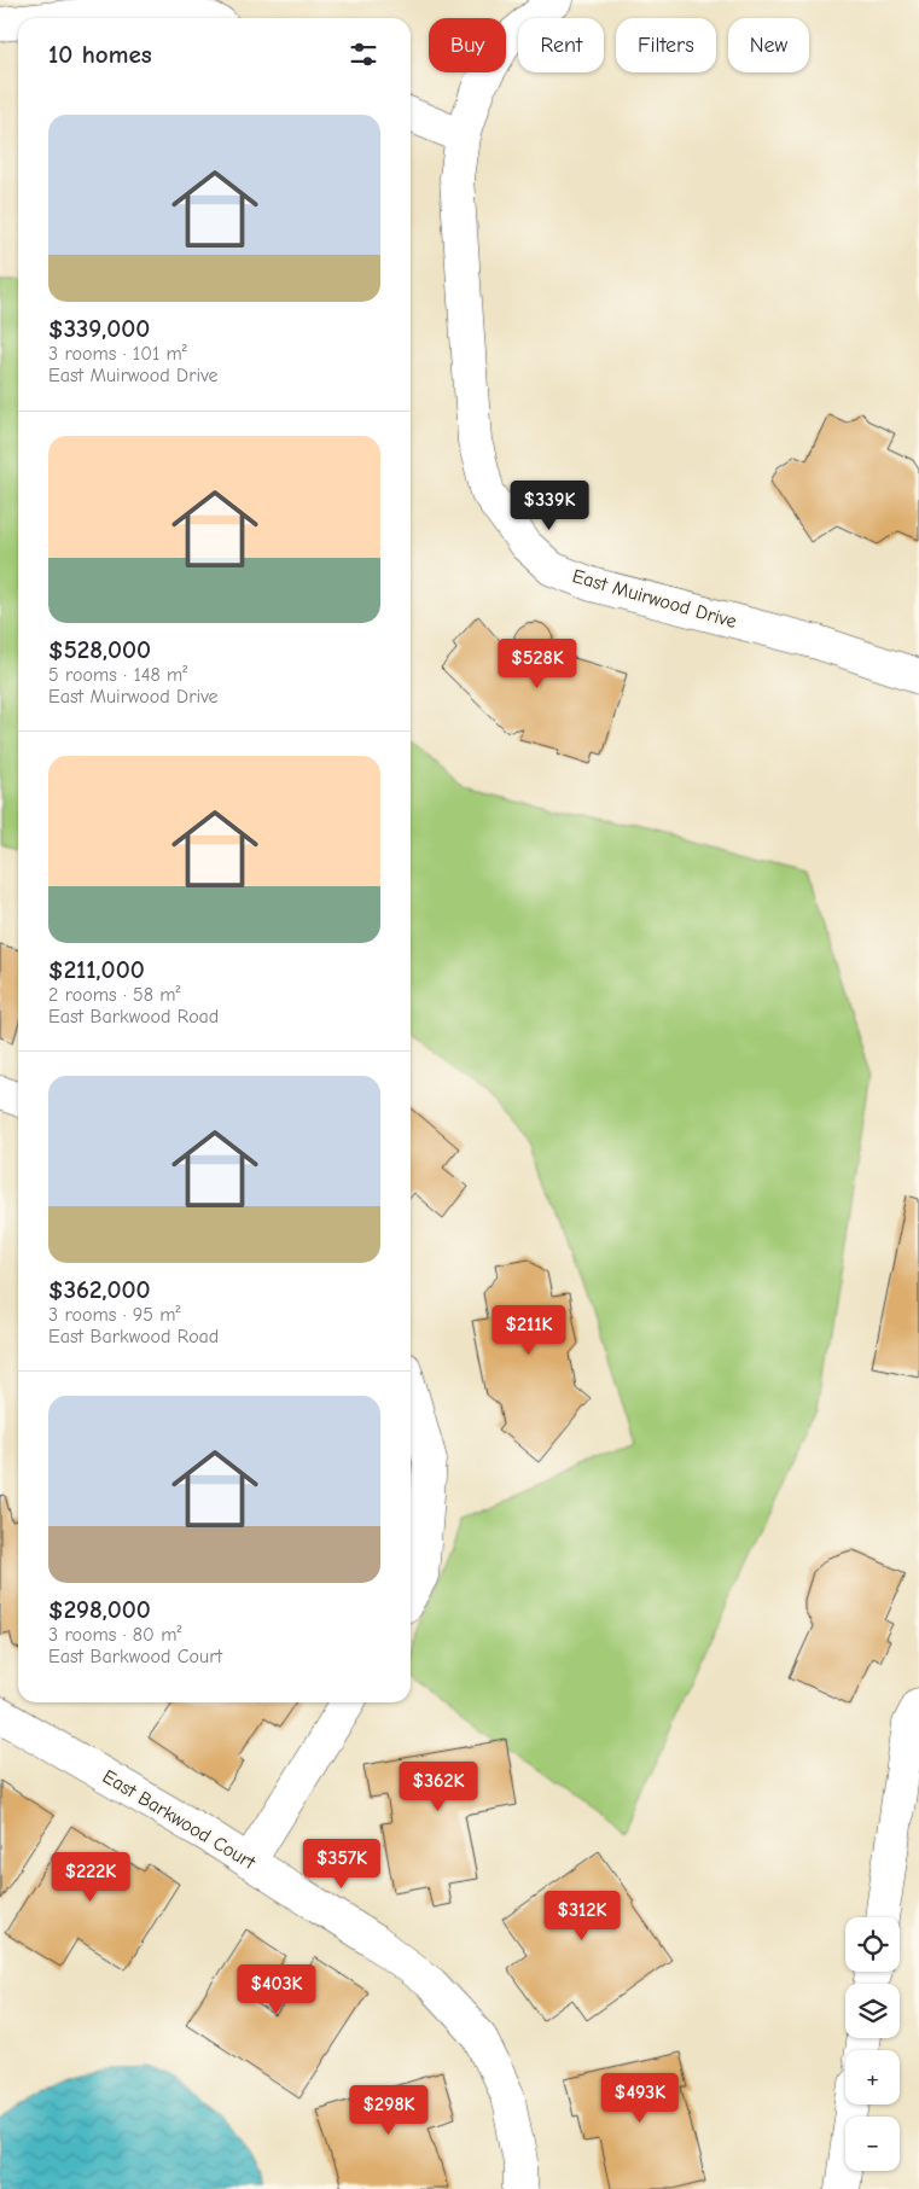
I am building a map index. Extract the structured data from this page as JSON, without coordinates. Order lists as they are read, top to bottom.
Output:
{
  "streets": {
    "street": ["East Muirwood Drive", "East Barkwood Court"]
  },
  "page": {
    "chip": [
      "Buy",
      "Rent",
      "Filters",
      "New"
    ],
    "heading": "10 homes",
    "list": [
      {
        "name": "$339,000",
        "note": "3 rooms · 101 m² · East Muirwood Drive"
      },
      {
        "name": "$528,000",
        "note": "5 rooms · 148 m² · East Muirwood Drive"
      },
      {
        "name": "$211,000",
        "note": "2 rooms · 58 m² · East Barkwood Road"
      },
      {
        "name": "$362,000",
        "note": "3 rooms · 95 m² · East Barkwood Road"
      },
      {
        "name": "$298,000",
        "note": "3 rooms · 80 m² · East Barkwood Court"
      }
    ],
    "price": [
      "$339K",
      "$528K",
      "$211K",
      "$362K",
      "$357K",
      "$222K",
      "$312K",
      "$403K",
      "$493K",
      "$298K"
    ],
    "map_buttons": ["+", "−"]
  }
}
